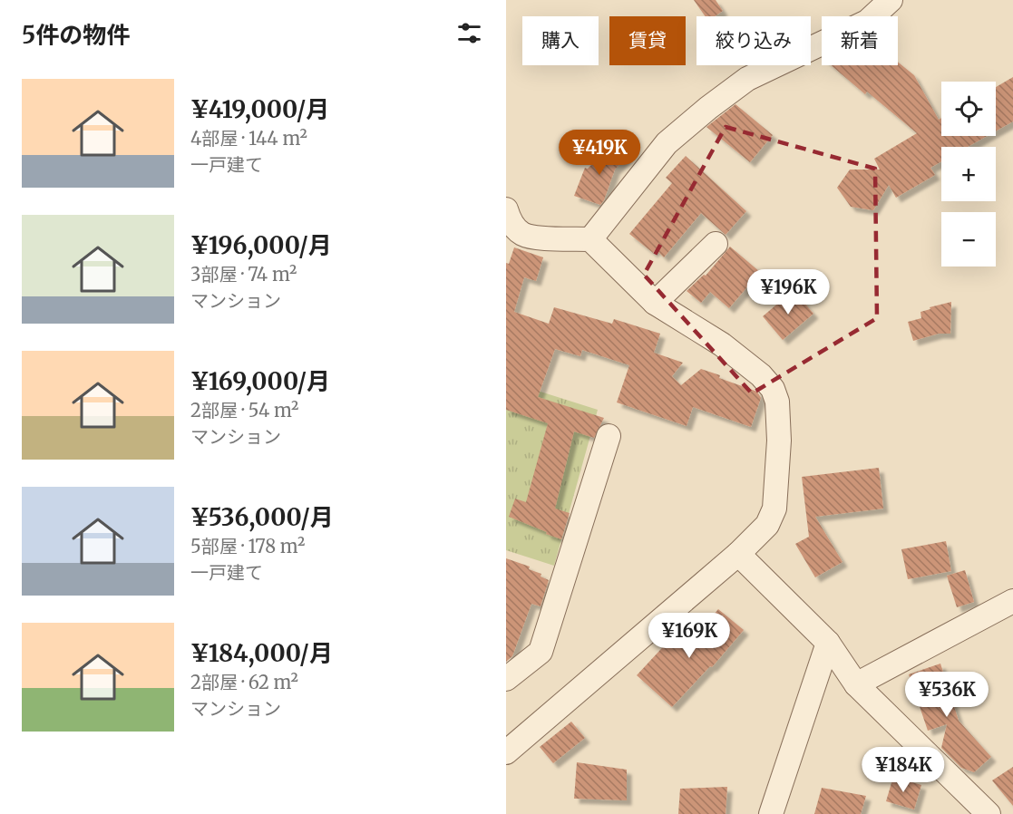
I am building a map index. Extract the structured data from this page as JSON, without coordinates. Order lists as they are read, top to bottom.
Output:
{
  "page": {
    "heading": "5件の物件",
    "chip": [
      "購入",
      "賃貸",
      "絞り込み",
      "新着"
    ],
    "list": [
      {
        "name": "¥419,000/月",
        "note": "4部屋 · 144 m² · 一戸建て"
      },
      {
        "name": "¥196,000/月",
        "note": "3部屋 · 74 m² · マンション"
      },
      {
        "name": "¥169,000/月",
        "note": "2部屋 · 54 m² · マンション"
      },
      {
        "name": "¥536,000/月",
        "note": "5部屋 · 178 m² · 一戸建て"
      },
      {
        "name": "¥184,000/月",
        "note": "2部屋 · 62 m² · マンション"
      }
    ],
    "map_buttons": ["+", "−"],
    "price": [
      "¥419K",
      "¥196K",
      "¥169K",
      "¥536K",
      "¥184K"
    ]
  }
}
